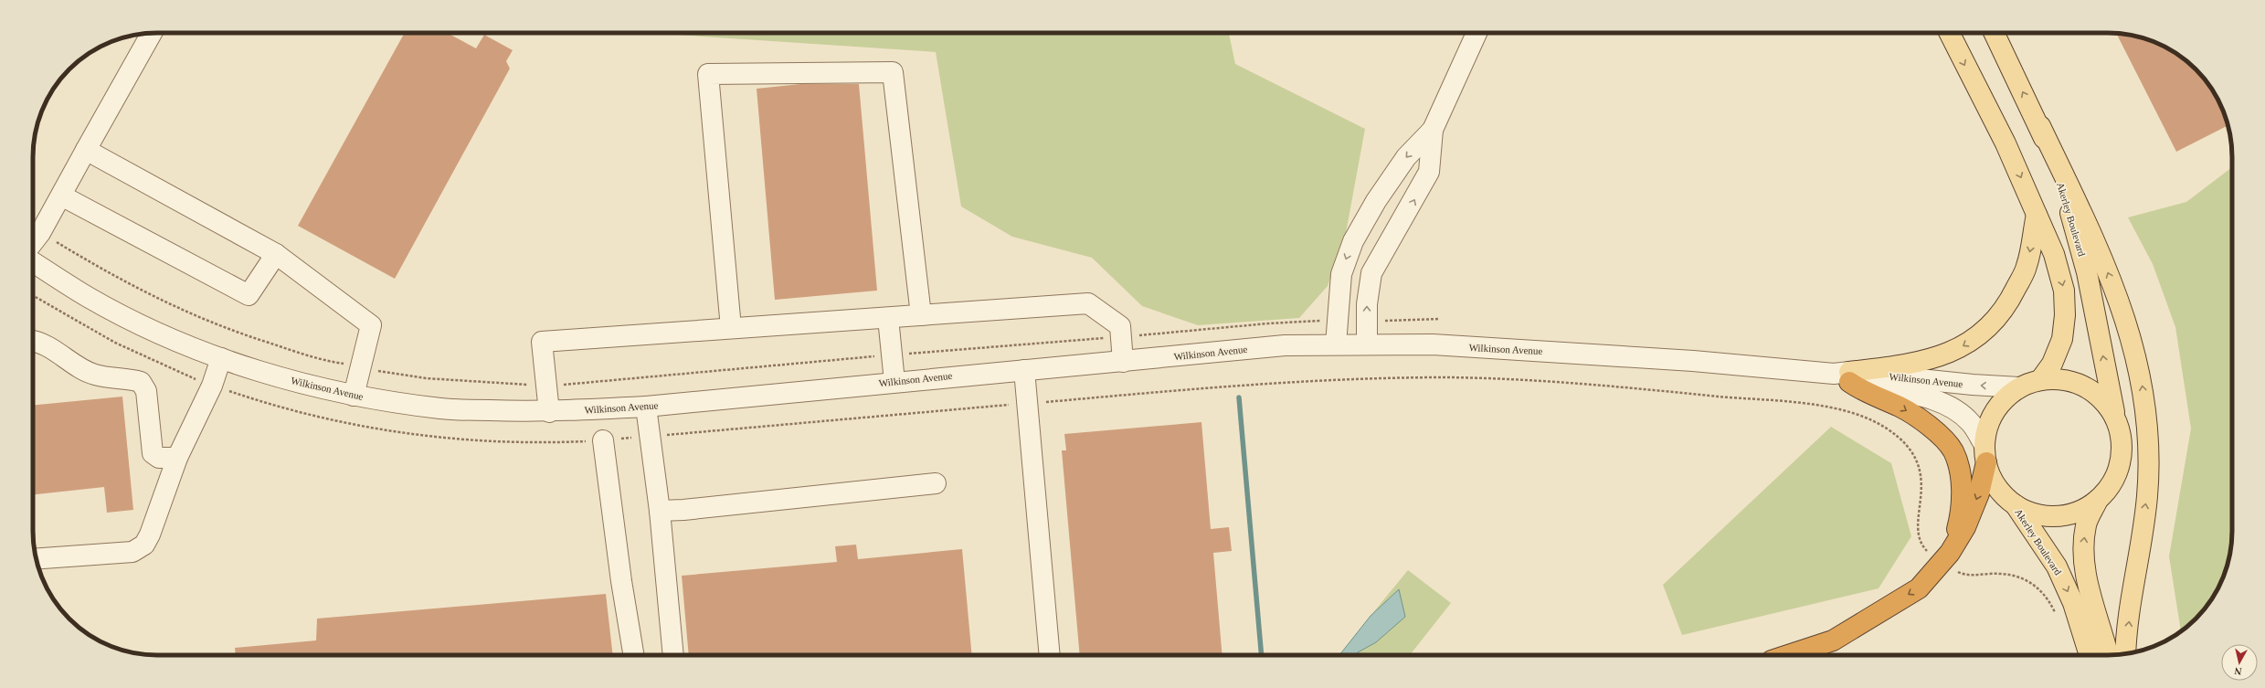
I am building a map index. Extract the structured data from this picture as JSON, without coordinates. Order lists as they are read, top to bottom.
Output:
{
  "streets": {
    "main road": ["Akerley Boulevard"],
    "street": ["Wilkinson Avenue"]
  },
  "north": "bottom"
}
